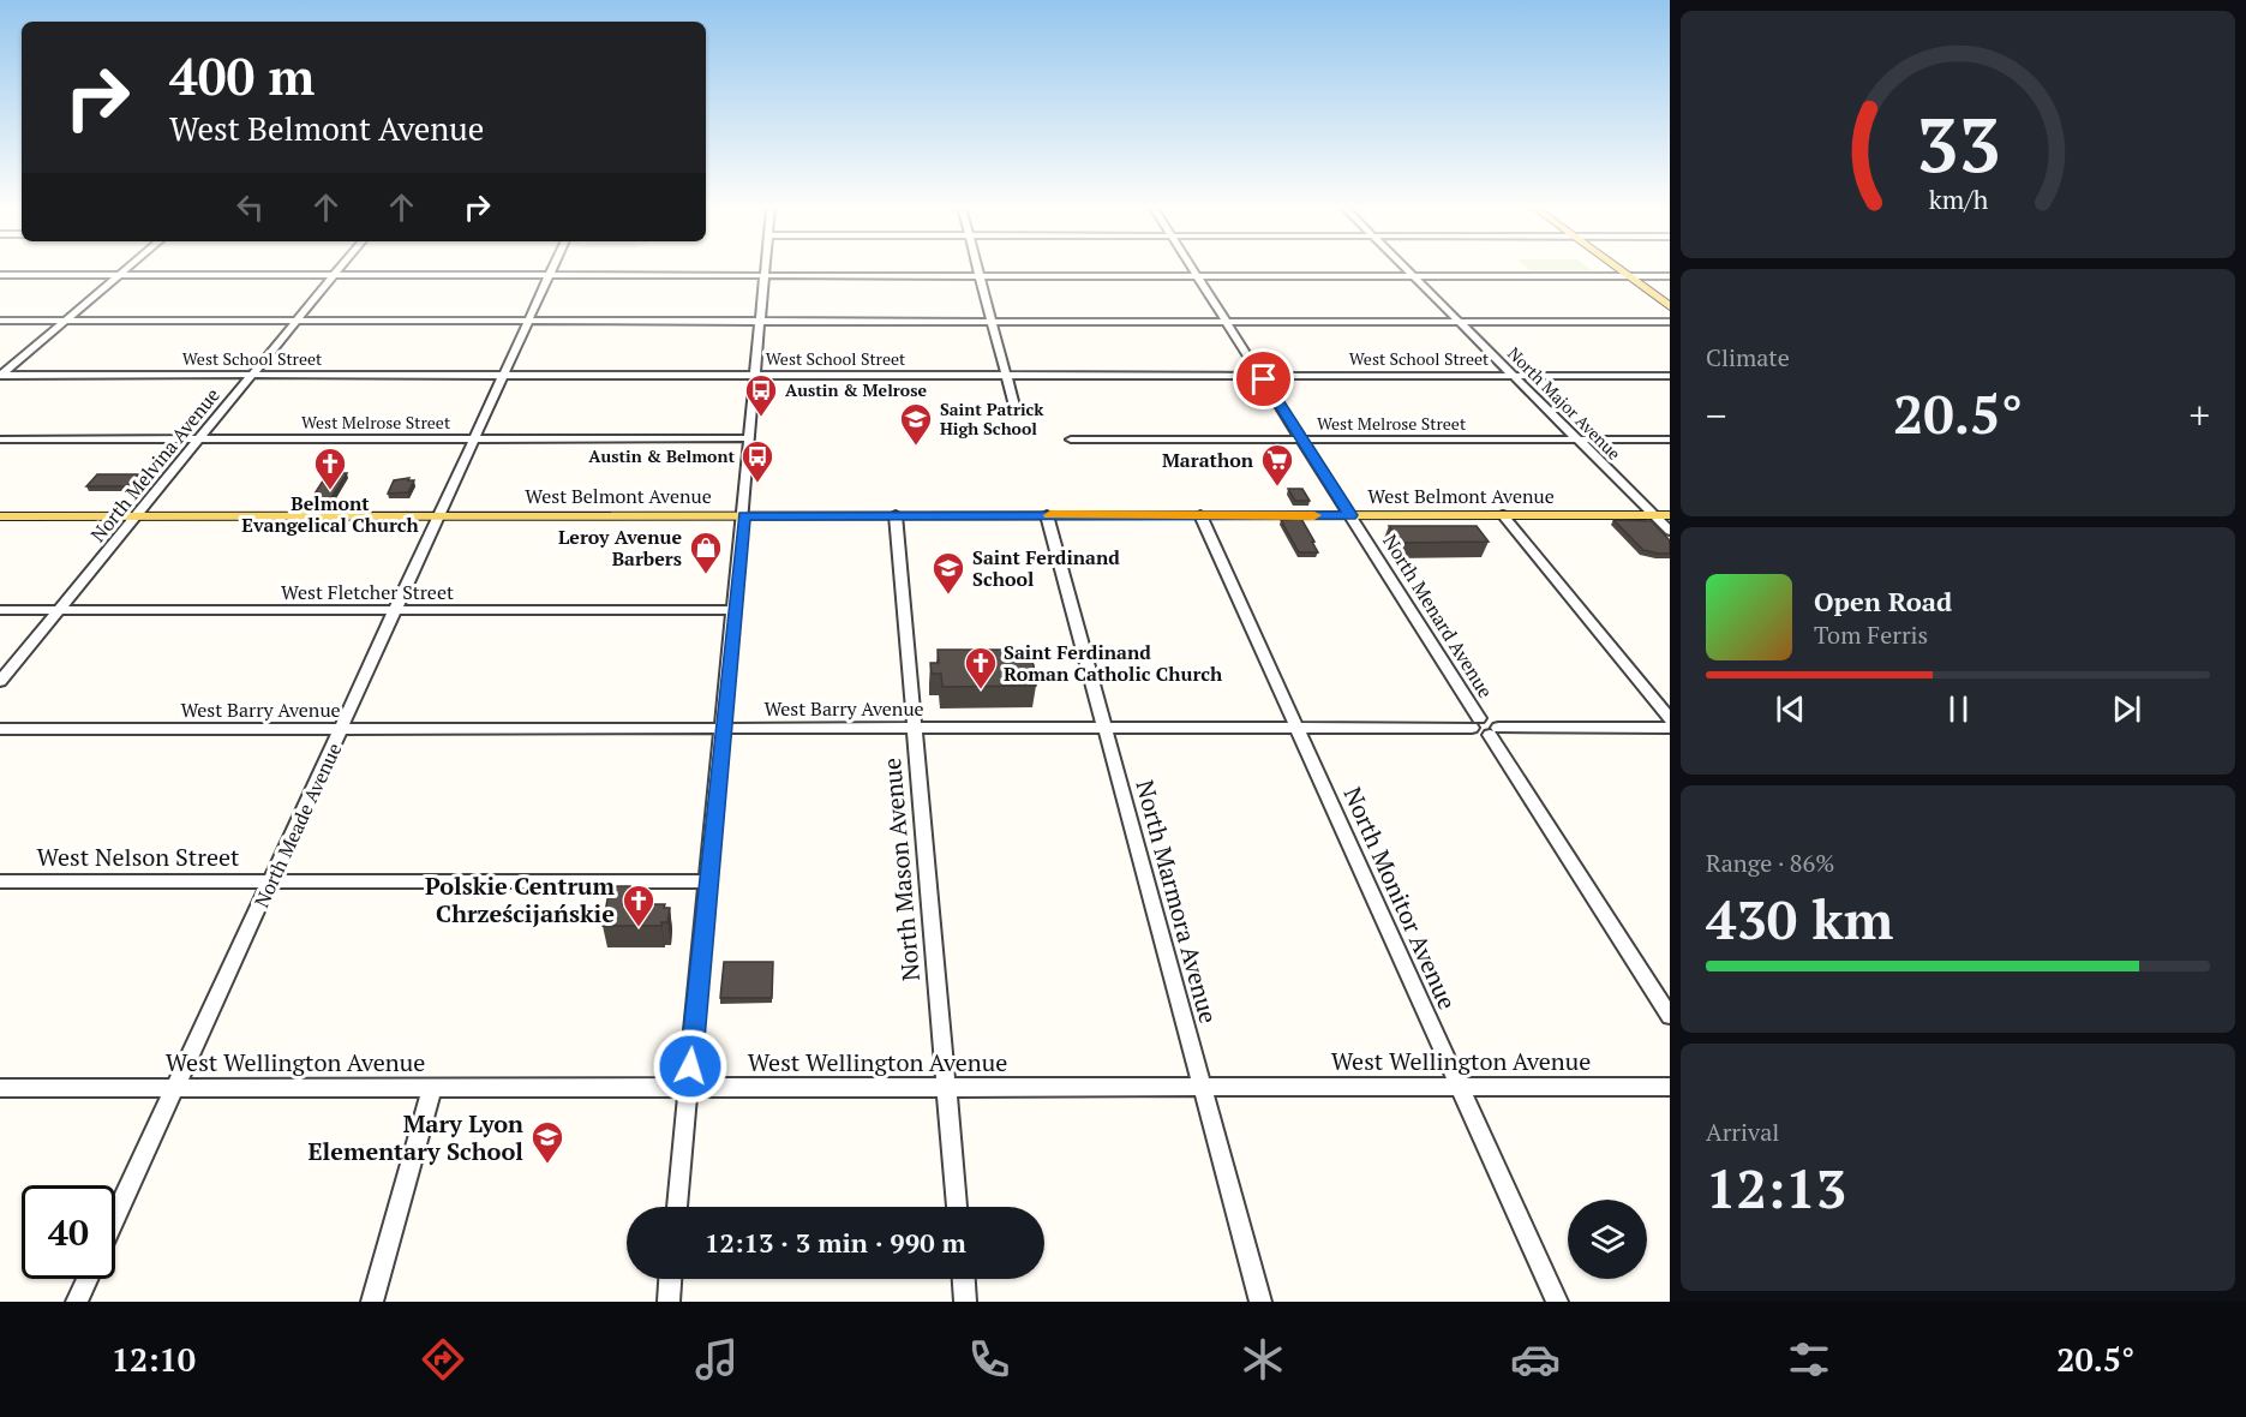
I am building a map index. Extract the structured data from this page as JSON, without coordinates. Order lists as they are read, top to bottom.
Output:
{
  "streets": {
    "main road": ["West Belmont Avenue"],
    "street": [
      "West School Street",
      "North Major Avenue",
      "West Melrose Street",
      "North Melvina Avenue",
      "West Fletcher Street",
      "North Menard Avenue",
      "West Barry Avenue",
      "North Meade Avenue",
      "West Nelson Street",
      "North Mason Avenue",
      "North Monitor Avenue",
      "North Marmora Avenue",
      "West Wellington Avenue"
    ]
  },
  "crossings": [
    ["West School Street", "North Major Avenue"],
    ["West School Street", "North Melvina Avenue"],
    ["West School Street", "North Menard Avenue"],
    ["West School Street", "North Meade Avenue"],
    ["North Major Avenue", "West Melrose Street"],
    ["North Major Avenue", "West Belmont Avenue"],
    ["West Melrose Street", "North Melvina Avenue"],
    ["West Melrose Street", "North Menard Avenue"],
    ["West Melrose Street", "North Meade Avenue"],
    ["North Melvina Avenue", "West Belmont Avenue"],
    ["North Melvina Avenue", "West Fletcher Street"],
    ["West Belmont Avenue", "North Menard Avenue"],
    ["West Belmont Avenue", "North Meade Avenue"],
    ["West Belmont Avenue", "North Mason Avenue"],
    ["West Belmont Avenue", "North Monitor Avenue"],
    ["West Belmont Avenue", "North Marmora Avenue"],
    ["West Fletcher Street", "North Meade Avenue"],
    ["North Menard Avenue", "West Barry Avenue"],
    ["West Barry Avenue", "North Meade Avenue"],
    ["West Barry Avenue", "North Mason Avenue"],
    ["West Barry Avenue", "North Monitor Avenue"],
    ["West Barry Avenue", "North Marmora Avenue"],
    ["North Meade Avenue", "West Nelson Street"],
    ["North Meade Avenue", "West Wellington Avenue"],
    ["North Mason Avenue", "West Wellington Avenue"],
    ["North Monitor Avenue", "West Wellington Avenue"],
    ["North Marmora Avenue", "West Wellington Avenue"]
  ],
  "places": {
    "bus stop": ["Austin & Melrose", "Austin & Belmont"],
    "school or university": ["Saint Patrick High School", "Saint Ferdinand School", "Mary Lyon Elementary School"],
    "supermarket": ["Marathon"],
    "church": ["Belmont Evangelical Church", "Saint Ferdinand Roman Catholic Church", "Polskie Centrum Chrześcijańskie"],
    "shop": ["Leroy Avenue Barbers"]
  },
  "page": {
    "turn": ["400 m", "West Belmont Avenue"],
    "tile": [
      "Climate",
      ["Range · 86%", "430 km"],
      ["Arrival", "12:13"]
    ],
    "heat": ["−", "20.5°", "+"],
    "song": ["Open Road", "Tom Ferris"],
    "limit": "40",
    "trip": "12:13 · 3 min · 990 m",
    "tabs": ["12:10", "20.5°"],
    "gauge": ["33", "km/h"]
  }
}
